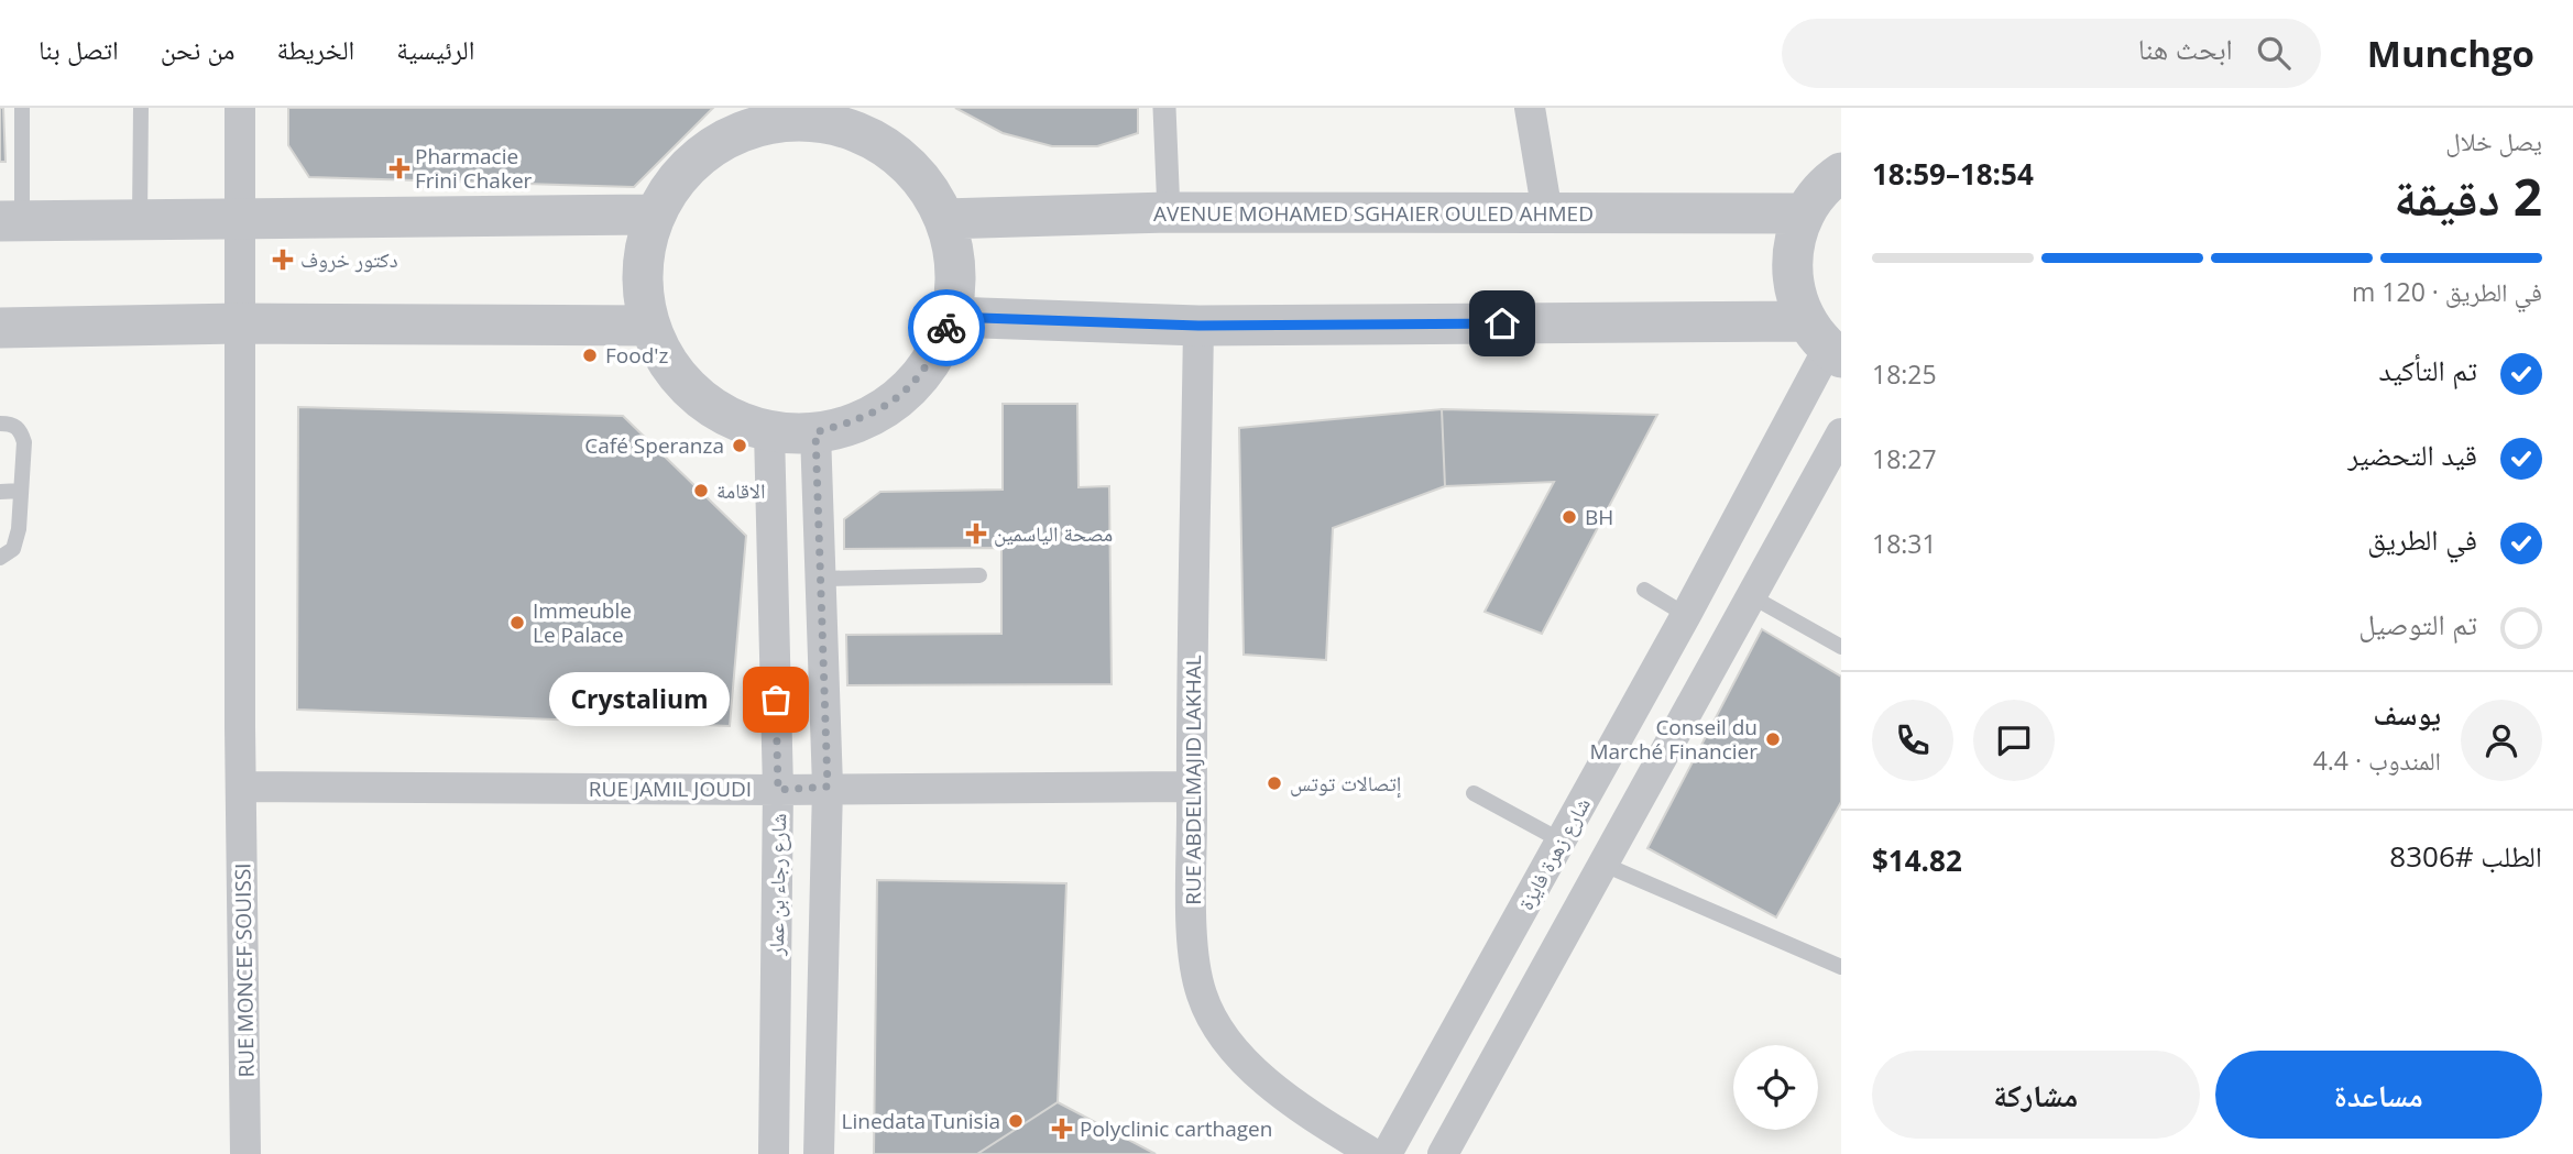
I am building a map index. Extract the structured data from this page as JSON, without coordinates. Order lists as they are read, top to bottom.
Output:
{
  "streets": {
    "street": [
      "AVENUE MOHAMED SGHAIER OULED AHMED",
      "RUE ABDELMAJID LAKHAL",
      "RUE JAMIL JOUDI",
      "شارع زهرة فايزة",
      "شارع رجاء بن عمار",
      "RUE MONCEF SOUISSI"
    ]
  },
  "crossings": [
    ["RUE ABDELMAJID LAKHAL", "RUE JAMIL JOUDI"],
    ["RUE JAMIL JOUDI", "شارع رجاء بن عمار"],
    ["RUE JAMIL JOUDI", "RUE MONCEF SOUISSI"]
  ],
  "places": {
    "health": [
      "Pharmacie Frini Chaker",
      "دكتور خروف",
      "مصحة الياسمين",
      "Polyclinic carthagen"
    ],
    "other": [
      "Food'z",
      "Café Speranza",
      "الاقامة",
      "BH",
      "Immeuble Le Palace",
      "Crystalium",
      "Conseil du Marché Financier",
      "إتصالات توتس",
      "Linedata Tunisia"
    ]
  },
  "page": {
    "header": "Munchgo",
    "search": "ابحث هنا",
    "nav": [
      "الرئيسية",
      "الخريطة",
      "من نحن",
      "اتصل بنا"
    ],
    "heading": ["2 دقيقة", "يصل خلال", "18:54–18:59"],
    "panel": [
      "يوسف",
      "المندوب · 4.4",
      "الطلب #8306",
      "$14.82"
    ],
    "bar": "في الطريق · 120 m",
    "list": [
      ["تم التأكيد", "18:25"],
      ["قيد التحضير", "18:27"],
      ["في الطريق", "18:31"],
      "تم التوصيل"
    ],
    "bubble": "Crystalium",
    "buttons": ["مساعدة", "مشاركة"]
  }
}
